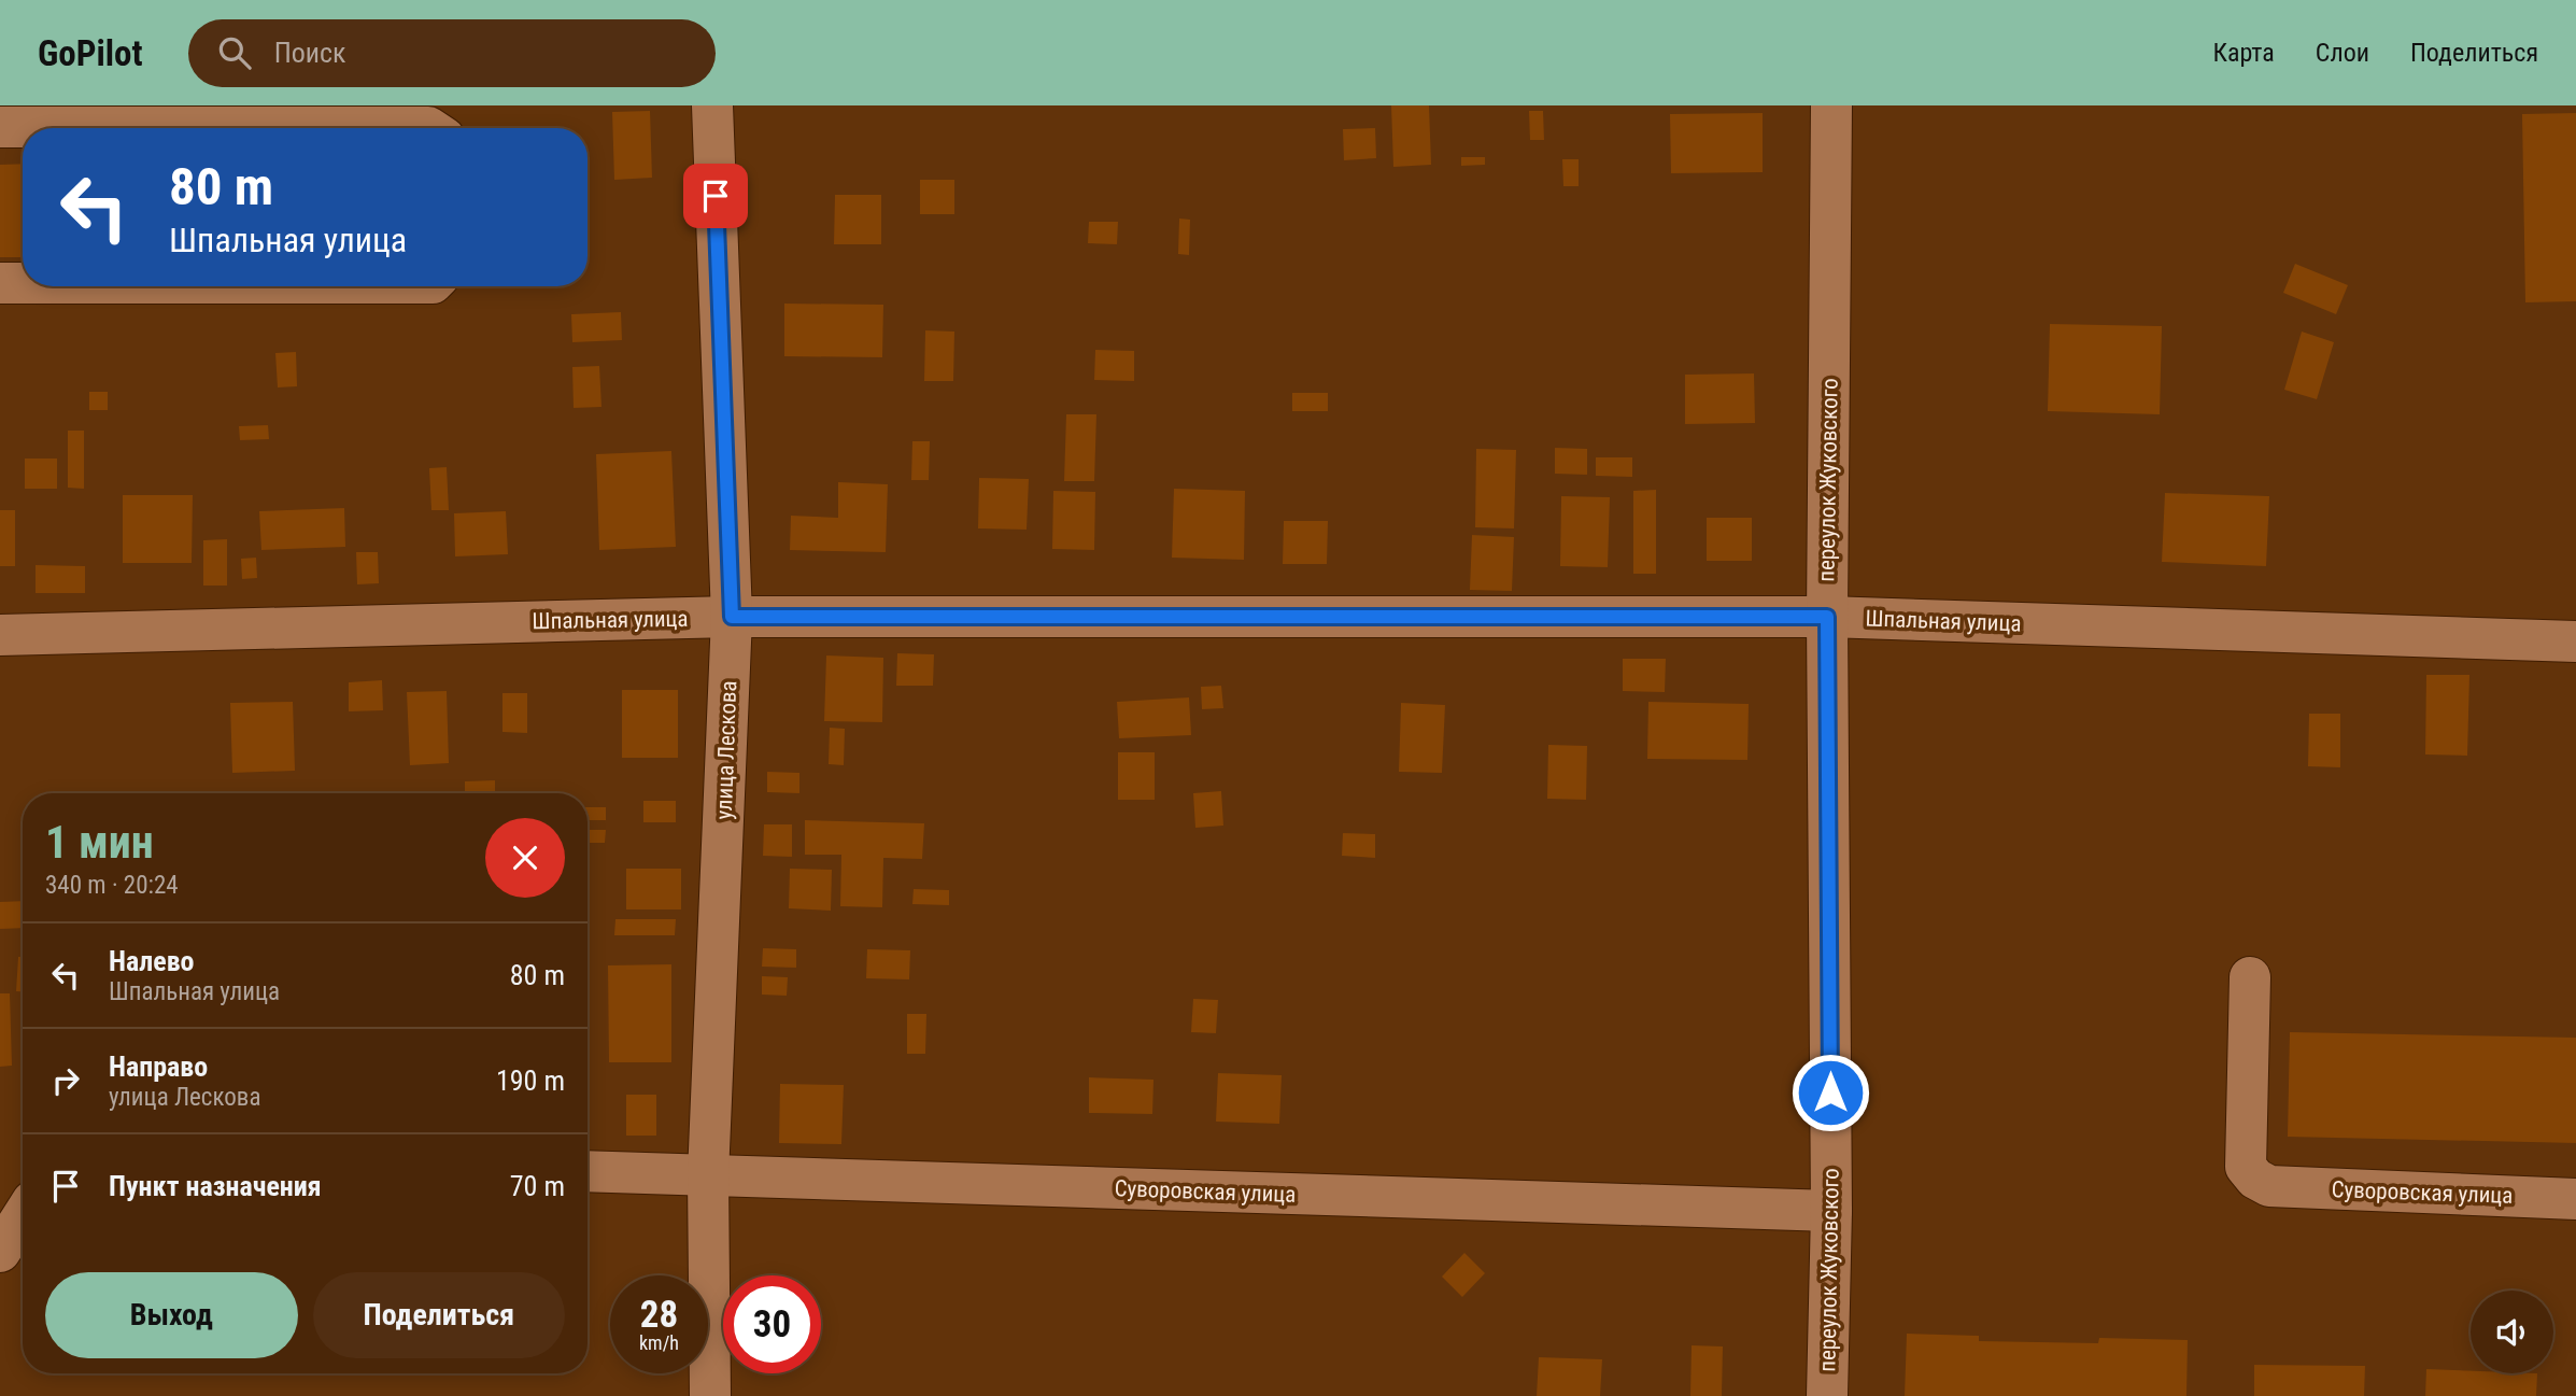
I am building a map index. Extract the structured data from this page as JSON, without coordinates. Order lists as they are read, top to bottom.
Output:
{
  "streets": {
    "street": [
      "переулок Жуковского",
      "Шпальная улица",
      "улица Лескова",
      "Суворовская улица"
    ]
  },
  "crossings": [
    ["переулок Жуковского", "Шпальная улица"],
    ["переулок Жуковского", "Суворовская улица"],
    ["Шпальная улица", "улица Лескова"],
    ["улица Лескова", "Суворовская улица"]
  ],
  "page": {
    "header": "GoPilot",
    "search": "Поиск",
    "nav": ["Карта", "Слои", "Поделиться"],
    "turn": ["80 m", "Шпальная улица"],
    "heading": ["1 мин", "340 m · 20:24"],
    "list": [
      {
        "name": "Налево",
        "note": "Шпальная улица",
        "value": "80 m"
      },
      {
        "name": "Направо",
        "note": "улица Лескова",
        "value": "190 m"
      },
      {
        "name": "Пункт назначения",
        "value": "70 m"
      }
    ],
    "buttons": ["Выход", "Поделиться"],
    "speed": "28 km/h",
    "limit": "30"
  }
}
